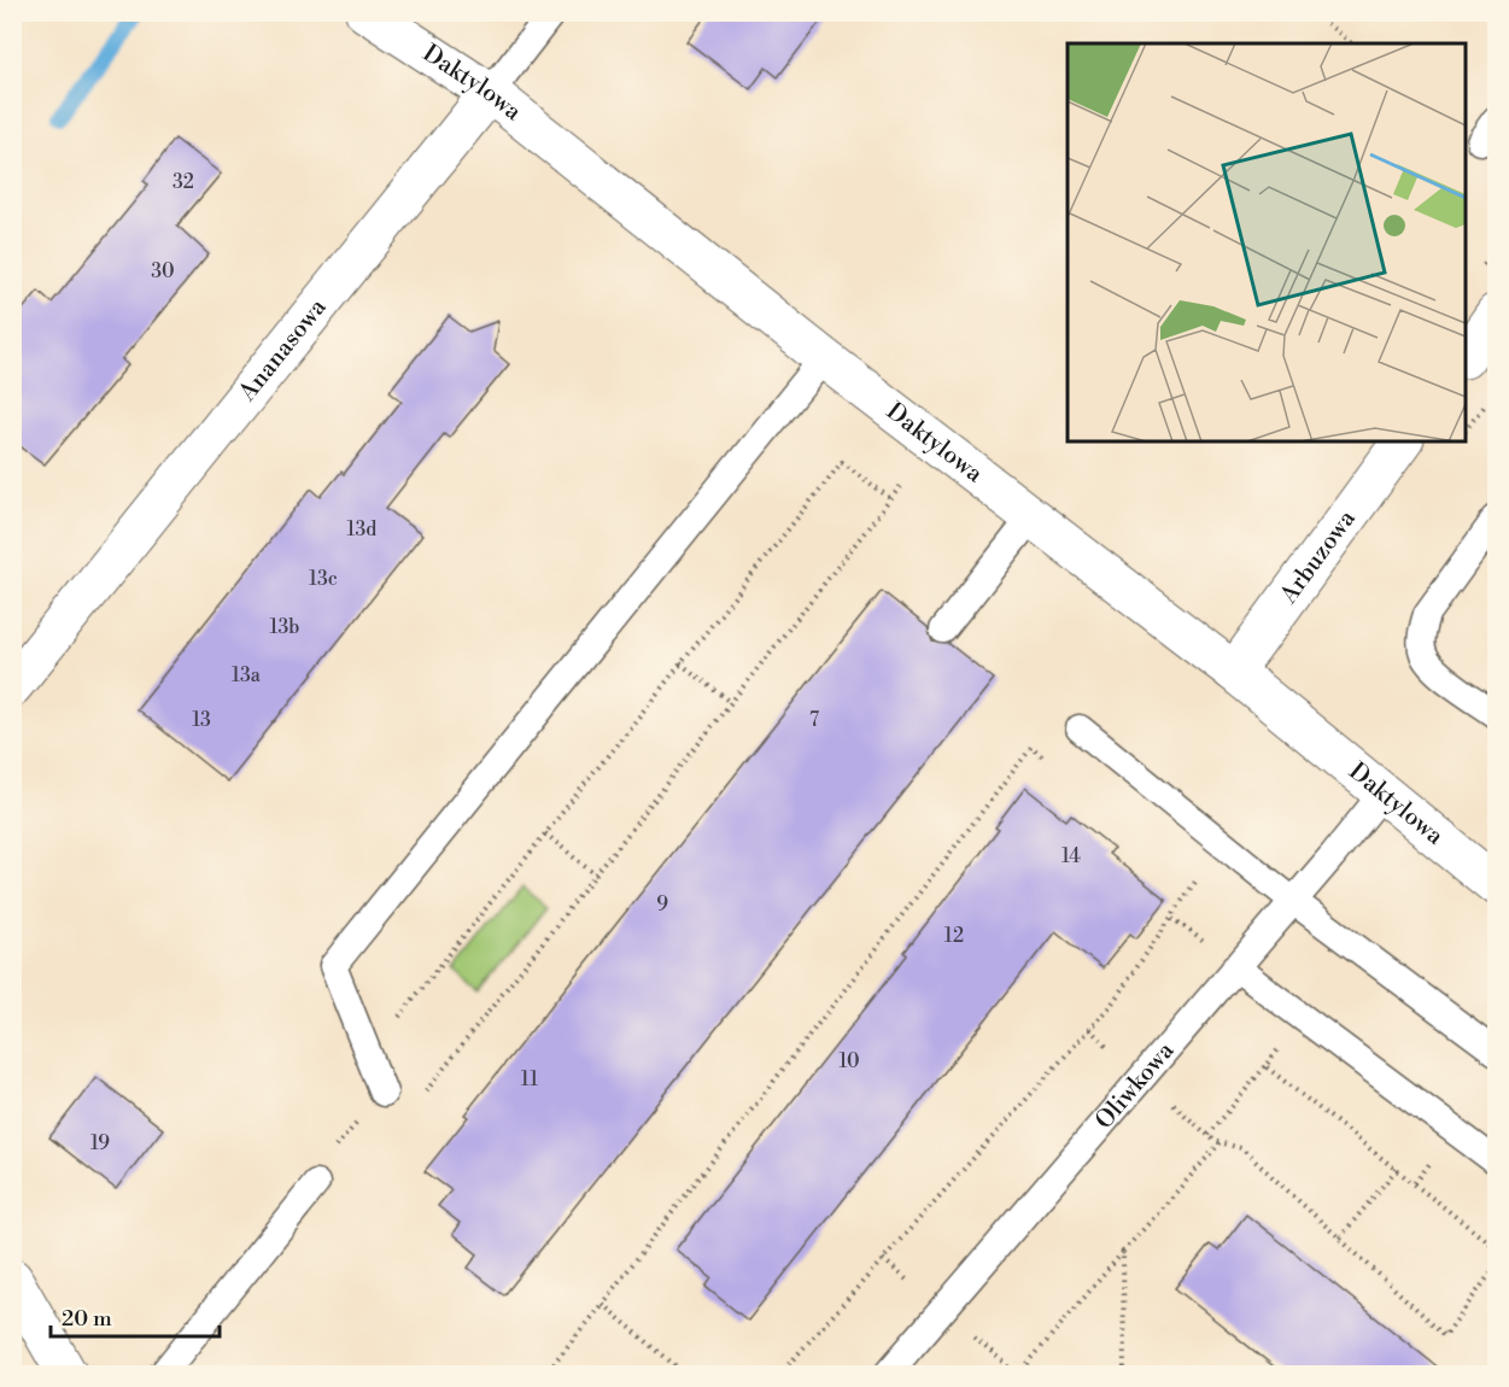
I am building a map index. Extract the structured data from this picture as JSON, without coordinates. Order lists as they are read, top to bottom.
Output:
{
  "streets": {
    "street": ["Daktylowa", "Ananasowa", "Arbuzowa"],
    "lane": ["Oliwkowa"]
  },
  "crossings": [
    ["Daktylowa", "Ananasowa"],
    ["Daktylowa", "Arbuzowa"],
    ["Daktylowa", "Oliwkowa"]
  ],
  "house_numbers": [
    "32",
    "30",
    "13d",
    "13c",
    "13b",
    "13a",
    "13",
    "7",
    "14",
    "9",
    "12",
    "10",
    "11",
    "19"
  ],
  "scale_bar": "20 m"
}
